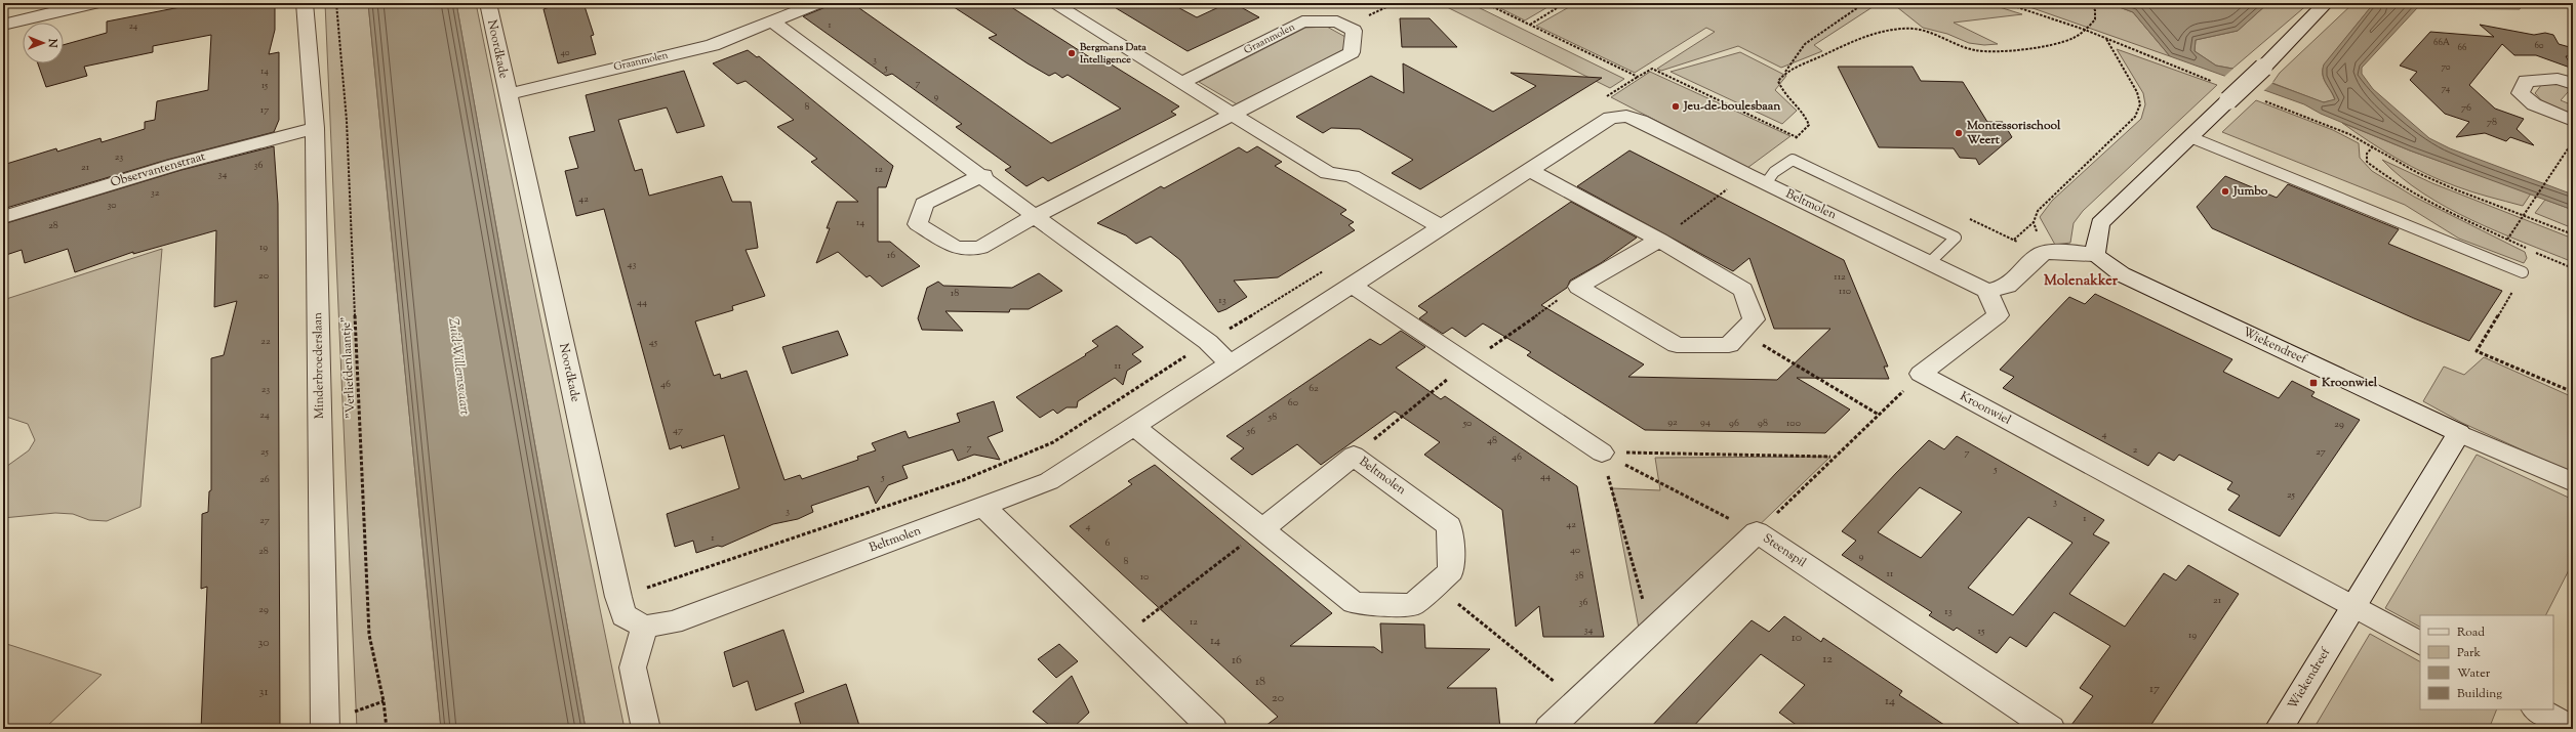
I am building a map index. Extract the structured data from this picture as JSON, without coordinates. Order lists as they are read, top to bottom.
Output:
{
  "streets": {
    "street": [
      "Graanmolen",
      "Noordkade",
      "Observantenstraat",
      "Beltmolen",
      "Wiekendreef",
      "Minderbroederslaan",
      "Kroonwiel",
      "Steenspil"
    ],
    "path": ["\"Verliefdenlaantje\""]
  },
  "crossings": [
    ["Graanmolen", "Noordkade"],
    ["Noordkade", "Beltmolen"],
    ["Observantenstraat", "Minderbroederslaan"],
    ["Wiekendreef", "Kroonwiel"]
  ],
  "districts": ["Molenakker"],
  "water": ["Zuid-Willemsvaart"],
  "places": {
    "other": [
      "Bergmans Data Intelligence",
      "Jeu-de-boulesbaan",
      "Montessorischool Weert",
      "Jumbo"
    ],
    "transit": ["Kroonwiel"]
  },
  "house_numbers": [
    "1",
    "24",
    "66A",
    "60",
    "66",
    "40",
    "3",
    "70",
    "5",
    "14",
    "7",
    "15",
    "74",
    "9",
    "8",
    "76",
    "17",
    "78",
    "23",
    "36",
    "21",
    "12",
    "34",
    "32",
    "42",
    "30",
    "14",
    "28",
    "19",
    "16",
    "43",
    "20",
    "112",
    "110",
    "18",
    "13",
    "44",
    "22",
    "45",
    "11",
    "46",
    "62",
    "23",
    "60",
    "24",
    "58",
    "92",
    "94",
    "50",
    "96",
    "98",
    "100",
    "29",
    "47",
    "56",
    "4",
    "48",
    "7",
    "2",
    "25",
    "27",
    "7",
    "46",
    "5",
    "44",
    "5",
    "26",
    "25",
    "3",
    "3",
    "1",
    "27",
    "42",
    "4",
    "1",
    "6",
    "40",
    "28",
    "9",
    "8",
    "11",
    "38",
    "10",
    "21",
    "36",
    "29",
    "13",
    "12",
    "34",
    "15",
    "19",
    "10",
    "14",
    "30",
    "12",
    "16",
    "18",
    "17",
    "31",
    "20",
    "14"
  ],
  "legend": [
    "Road",
    "Park",
    "Water",
    "Building"
  ],
  "north": "right"
}
